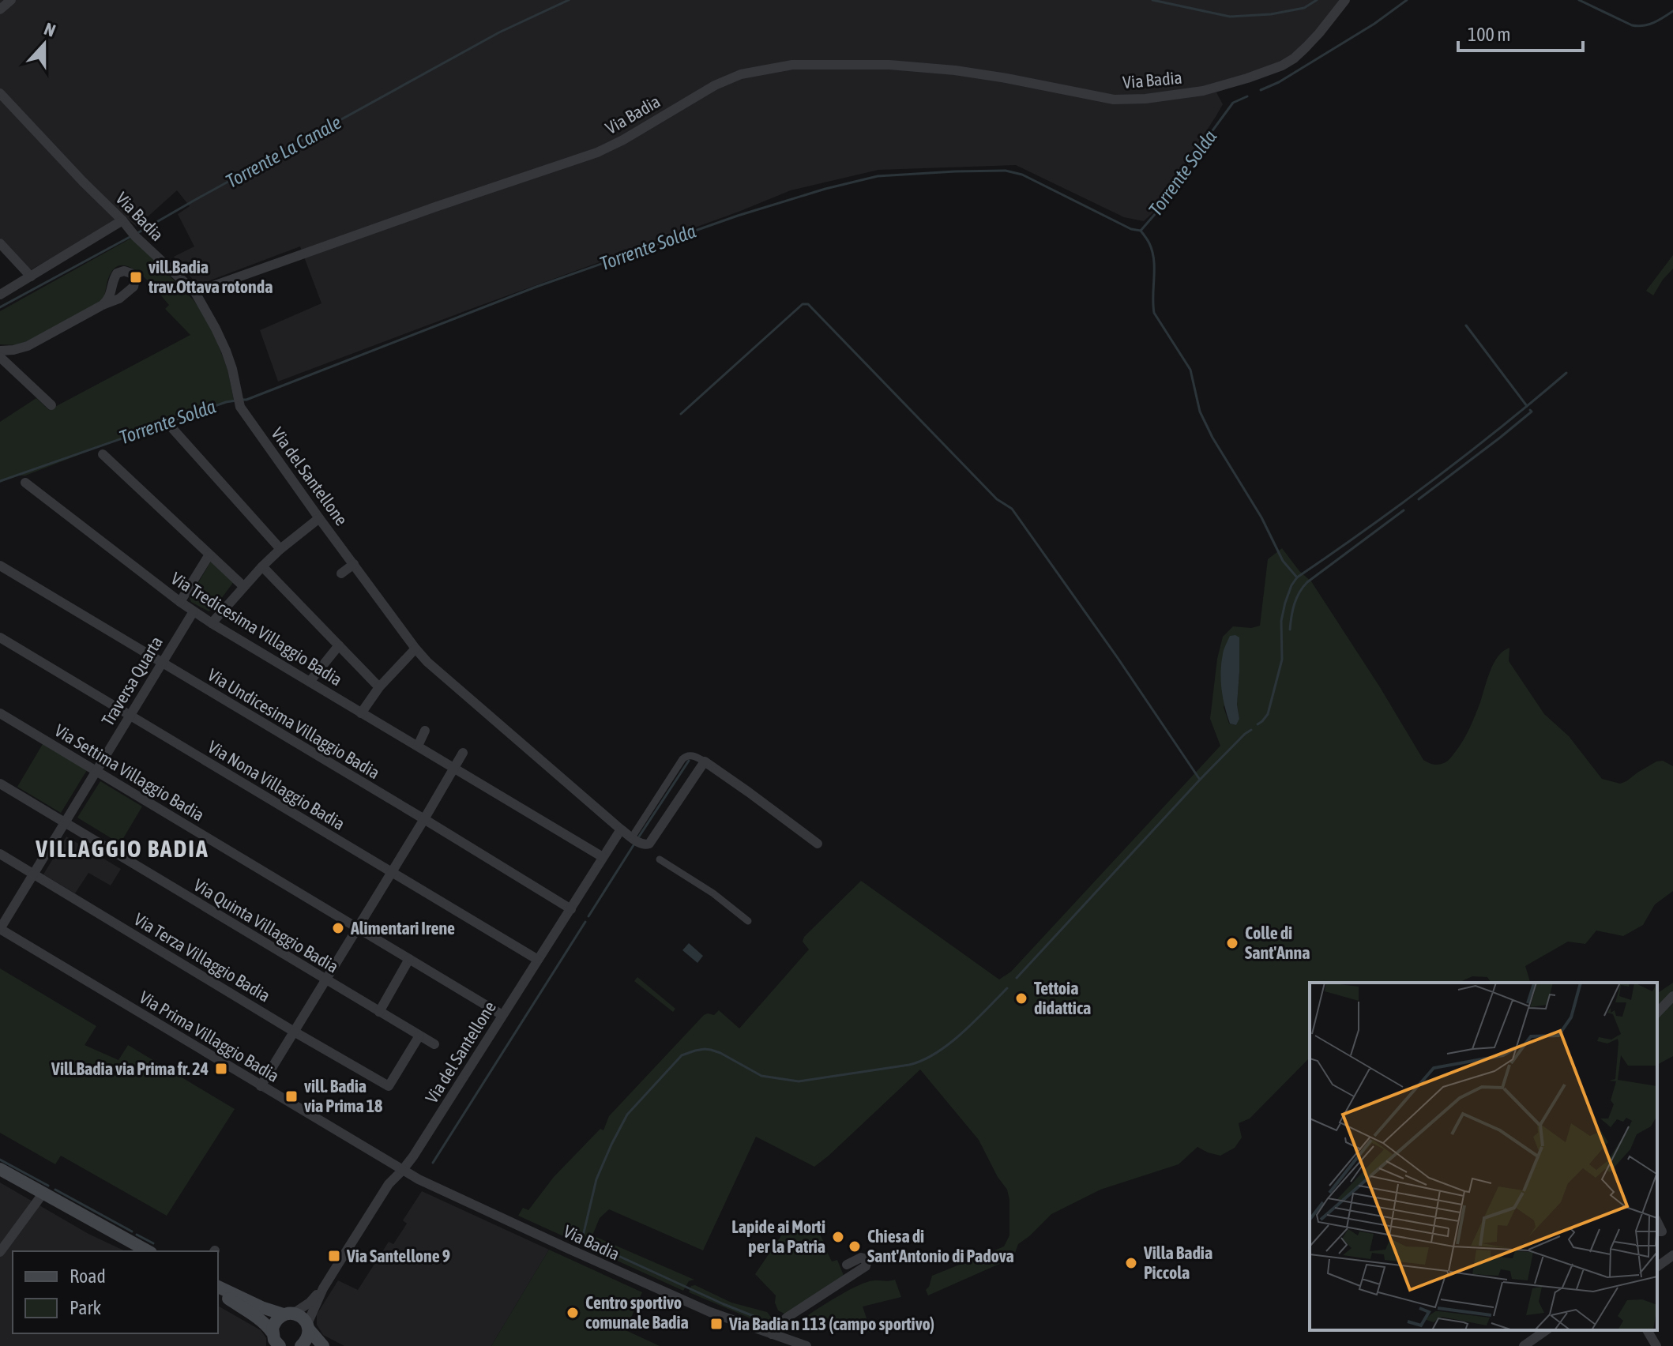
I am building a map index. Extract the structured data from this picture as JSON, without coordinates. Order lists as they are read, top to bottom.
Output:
{
  "streets": {
    "street": [
      "Via Badia",
      "Via del Santellone",
      "Via Tredicesima Villaggio Badia",
      "Traversa Quarta",
      "Via Undicesima Villaggio Badia",
      "Via Settima Villaggio Badia",
      "Via Nona Villaggio Badia",
      "Via Quinta Villaggio Badia",
      "Via Terza Villaggio Badia",
      "Via Prima Villaggio Badia"
    ]
  },
  "crossings": [
    ["Via Badia", "Via del Santellone"],
    ["Via Badia", "Via Prima Villaggio Badia"],
    ["Via del Santellone", "Via Tredicesima Villaggio Badia"],
    ["Via del Santellone", "Via Undicesima Villaggio Badia"],
    ["Via del Santellone", "Via Settima Villaggio Badia"],
    ["Via del Santellone", "Via Nona Villaggio Badia"],
    ["Via del Santellone", "Via Prima Villaggio Badia"],
    ["Via Tredicesima Villaggio Badia", "Traversa Quarta"],
    ["Traversa Quarta", "Via Undicesima Villaggio Badia"],
    ["Traversa Quarta", "Via Settima Villaggio Badia"],
    ["Traversa Quarta", "Via Nona Villaggio Badia"],
    ["Traversa Quarta", "Via Quinta Villaggio Badia"],
    ["Traversa Quarta", "Via Terza Villaggio Badia"],
    ["Traversa Quarta", "Via Prima Villaggio Badia"],
    ["Via Quinta Villaggio Badia", "Via Terza Villaggio Badia"]
  ],
  "districts": ["VILLAGGIO BADIA"],
  "water": ["Torrente La Canale", "Torrente Solda"],
  "places": {
    "transit": [
      "vill.Badia trav.Ottava rotonda",
      "Vill.Badia via Prima fr. 24",
      "vill. Badia via Prima 18",
      "Via Santellone 9",
      "Via Badia n 113 (campo sportivo)"
    ],
    "other": [
      "Alimentari Irene",
      "Colle di Sant'Anna",
      "Tettoia didattica",
      "Lapide ai Morti per la Patria",
      "Chiesa di Sant'Antonio di Padova",
      "Villa Badia Piccola",
      "Centro sportivo comunale Badia"
    ]
  },
  "legend": ["Road", "Park"],
  "scale_bar": "100 m",
  "north": "top"
}
